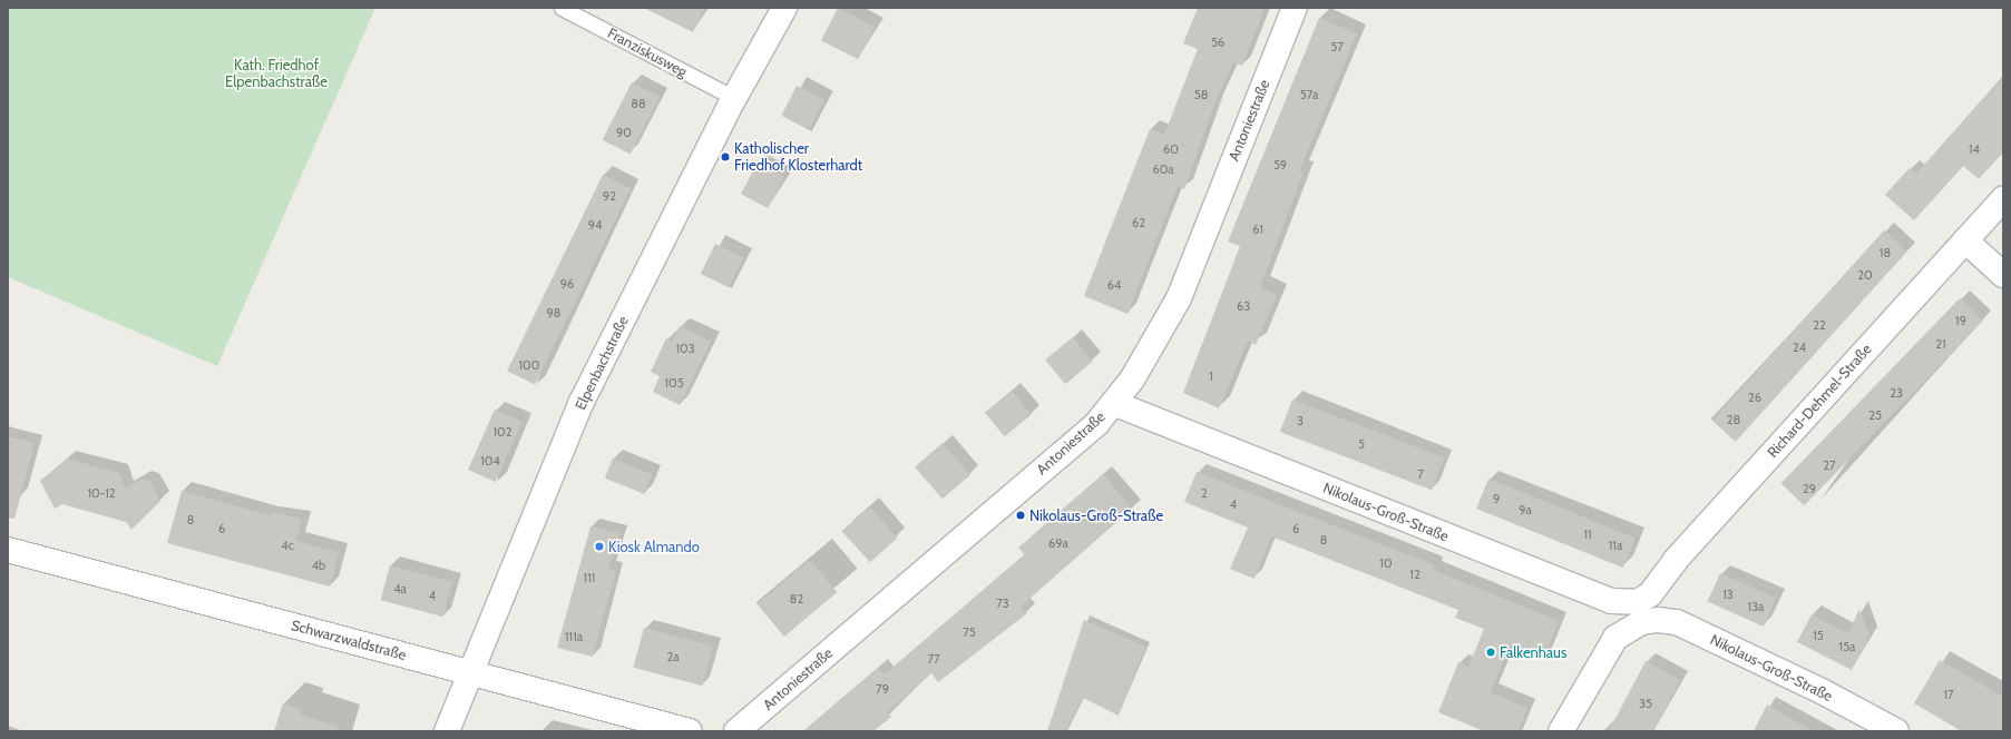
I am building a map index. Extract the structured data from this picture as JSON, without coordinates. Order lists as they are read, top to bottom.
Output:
{
  "streets": {
    "street": [
      "Antoniestraße",
      "Elpenbachstraße",
      "Richard-Dehmel-Straße",
      "Nikolaus-Groß-Straße",
      "Schwarzwaldstraße"
    ],
    "lane": ["Franziskusweg"]
  },
  "crossings": [
    ["Franziskusweg", "Elpenbachstraße"],
    ["Antoniestraße", "Nikolaus-Groß-Straße"],
    ["Elpenbachstraße", "Schwarzwaldstraße"],
    ["Richard-Dehmel-Straße", "Nikolaus-Groß-Straße"]
  ],
  "parks": ["Kath. Friedhof Elpenbachstraße"],
  "places": [
    "Katholischer Friedhof Klosterhardt",
    "Nikolaus-Groß-Straße",
    "Kiosk Almando",
    "Falkenhaus"
  ],
  "house_numbers": [
    "56",
    "57",
    "58",
    "57a",
    "88",
    "90",
    "60",
    "14",
    "59",
    "60a",
    "92",
    "62",
    "94",
    "61",
    "18",
    "20",
    "96",
    "64",
    "63",
    "98",
    "19",
    "22",
    "21",
    "24",
    "103",
    "100",
    "1",
    "105",
    "23",
    "26",
    "25",
    "28",
    "3",
    "102",
    "5",
    "104",
    "27",
    "7",
    "29",
    "10-12",
    "2",
    "9",
    "4",
    "9a",
    "8",
    "6",
    "6",
    "11",
    "8",
    "69a",
    "4c",
    "11a",
    "10",
    "4b",
    "12",
    "111",
    "4a",
    "13",
    "4",
    "82",
    "73",
    "13a",
    "75",
    "15",
    "111a",
    "15a",
    "2a",
    "77",
    "79",
    "17",
    "35"
  ]
}
